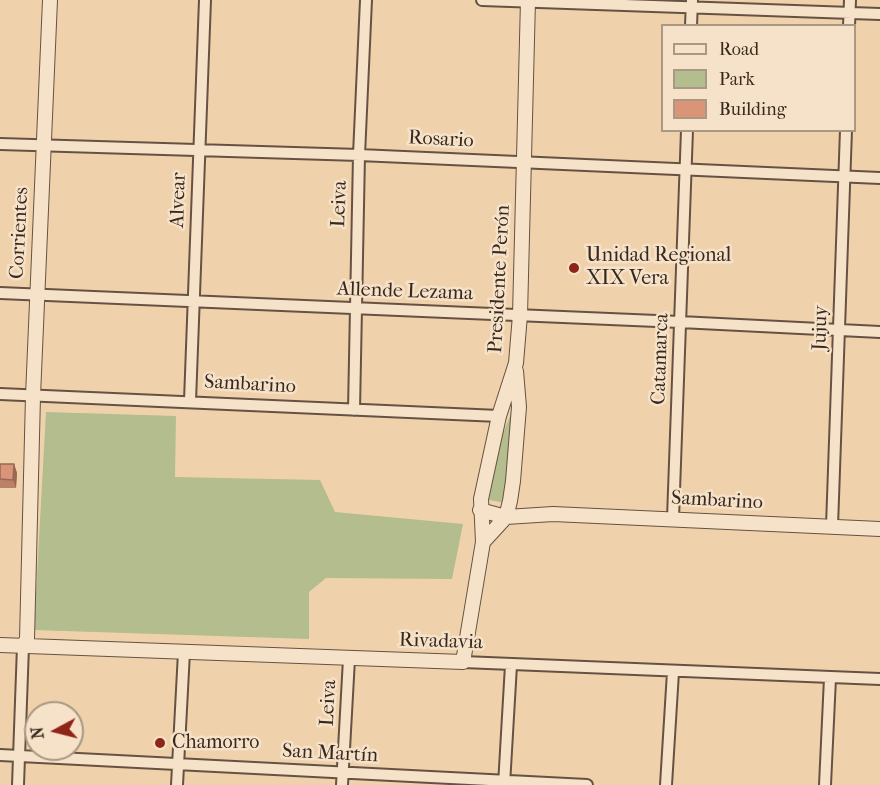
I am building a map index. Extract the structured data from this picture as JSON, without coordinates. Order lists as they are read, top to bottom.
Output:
{
  "streets": {
    "street": [
      "Rosario",
      "Alvear",
      "Leiva",
      "Corrientes",
      "Presidente Perón",
      "Allende Lezama",
      "Jujuy",
      "Catamarca",
      "Sambarino",
      "Rivadavia",
      "San Martín"
    ]
  },
  "crossings": [
    ["Rosario", "Alvear"],
    ["Rosario", "Leiva"],
    ["Rosario", "Corrientes"],
    ["Rosario", "Presidente Perón"],
    ["Rosario", "Jujuy"],
    ["Rosario", "Catamarca"],
    ["Alvear", "Allende Lezama"],
    ["Alvear", "Sambarino"],
    ["Leiva", "Allende Lezama"],
    ["Leiva", "Sambarino"],
    ["Leiva", "Rivadavia"],
    ["Leiva", "San Martín"],
    ["Corrientes", "Allende Lezama"],
    ["Corrientes", "Sambarino"],
    ["Corrientes", "Rivadavia"],
    ["Corrientes", "San Martín"],
    ["Presidente Perón", "Allende Lezama"],
    ["Presidente Perón", "Sambarino"],
    ["Presidente Perón", "Rivadavia"],
    ["Allende Lezama", "Jujuy"],
    ["Allende Lezama", "Catamarca"],
    ["Jujuy", "Sambarino"],
    ["Catamarca", "Sambarino"]
  ],
  "places": ["Unidad Regional XIX Vera", "Chamorro"],
  "legend": ["Road", "Park", "Building"],
  "north": "left"
}
